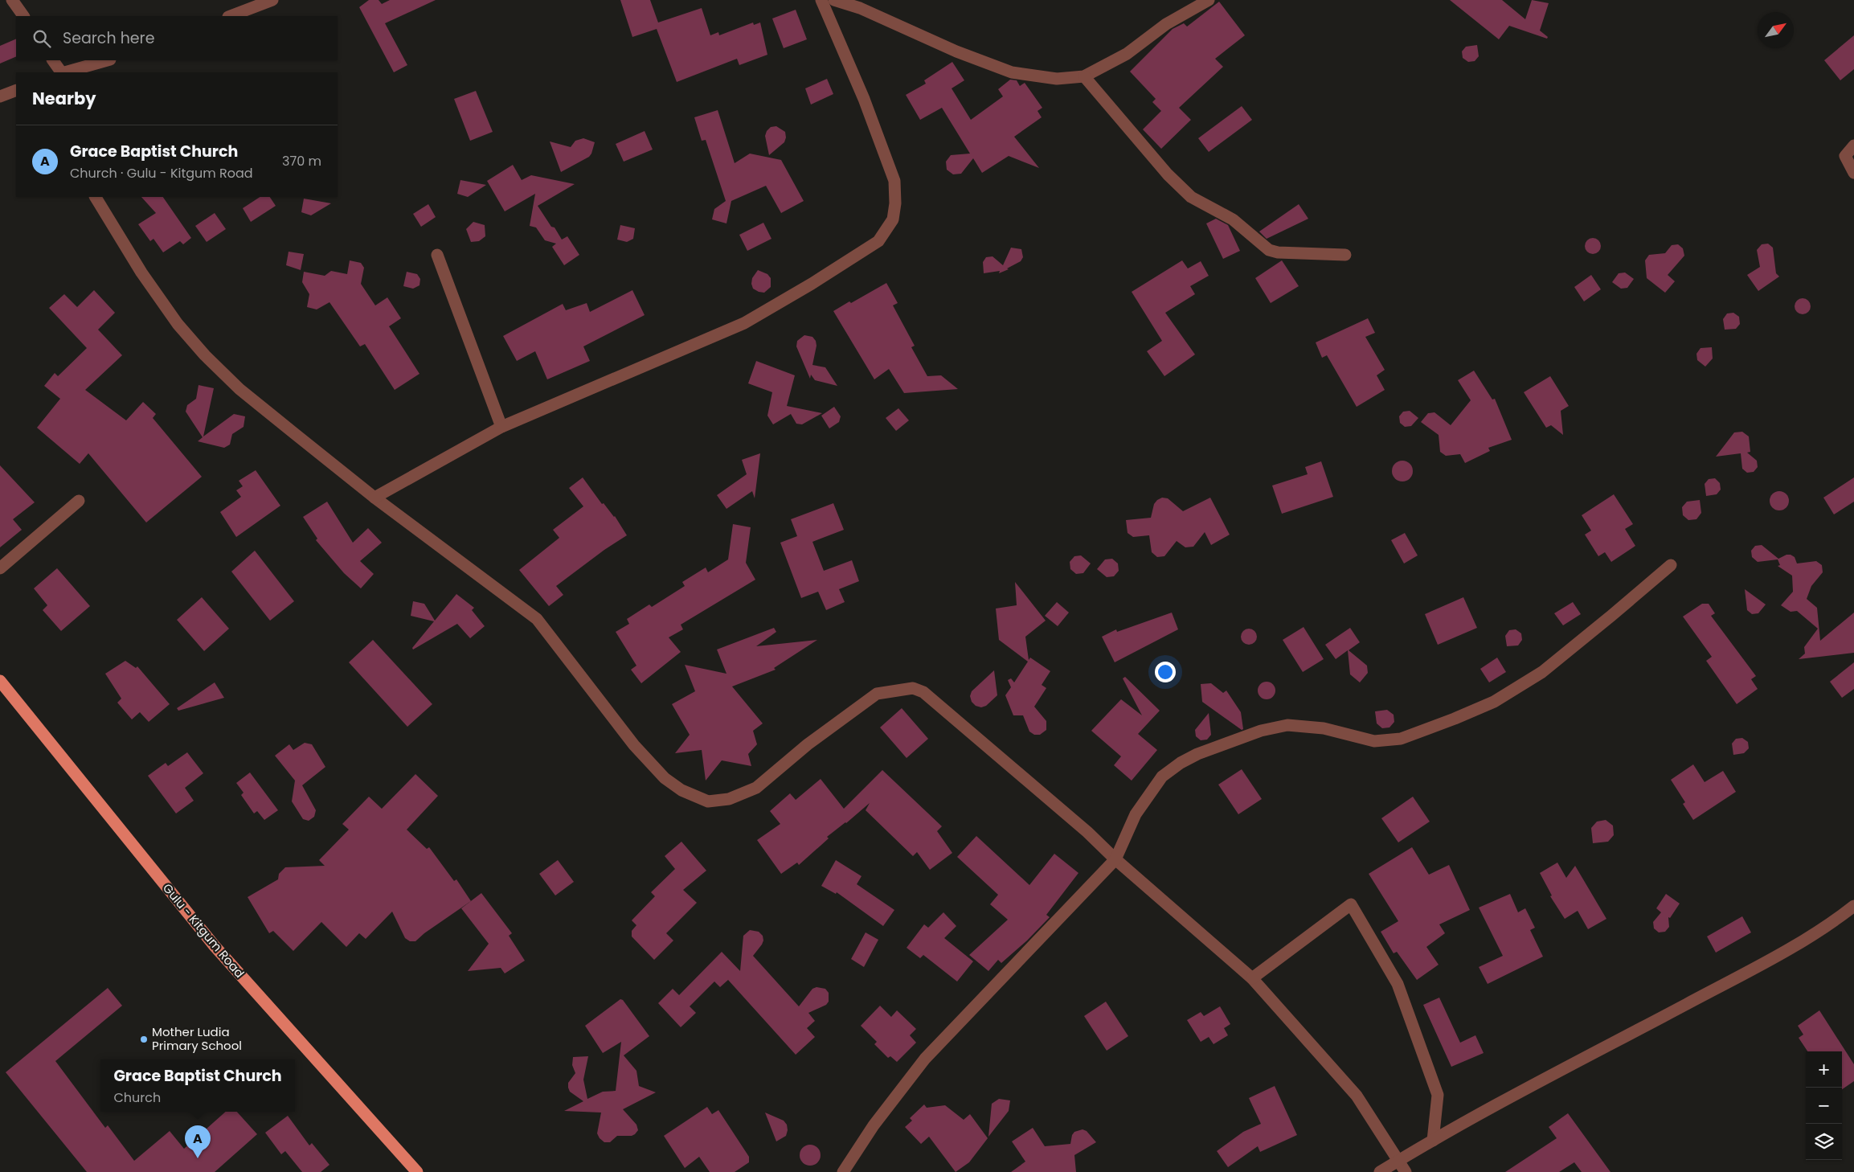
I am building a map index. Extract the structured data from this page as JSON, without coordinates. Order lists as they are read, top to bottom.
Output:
{
  "streets": {
    "main road": ["Gulu - Kitgum Road"]
  },
  "places": ["Mother Ludia Primary School"],
  "north": "top right",
  "page": {
    "search": "Search here",
    "heading": "Nearby",
    "list": [
      {
        "mark": "A",
        "name": "Grace Baptist Church",
        "note": "Church · Gulu - Kitgum Road",
        "value": "370 m"
      }
    ],
    "map_buttons": ["+", "−"],
    "popup": ["Grace Baptist Church", "Church"],
    "pins": "A"
  }
}
